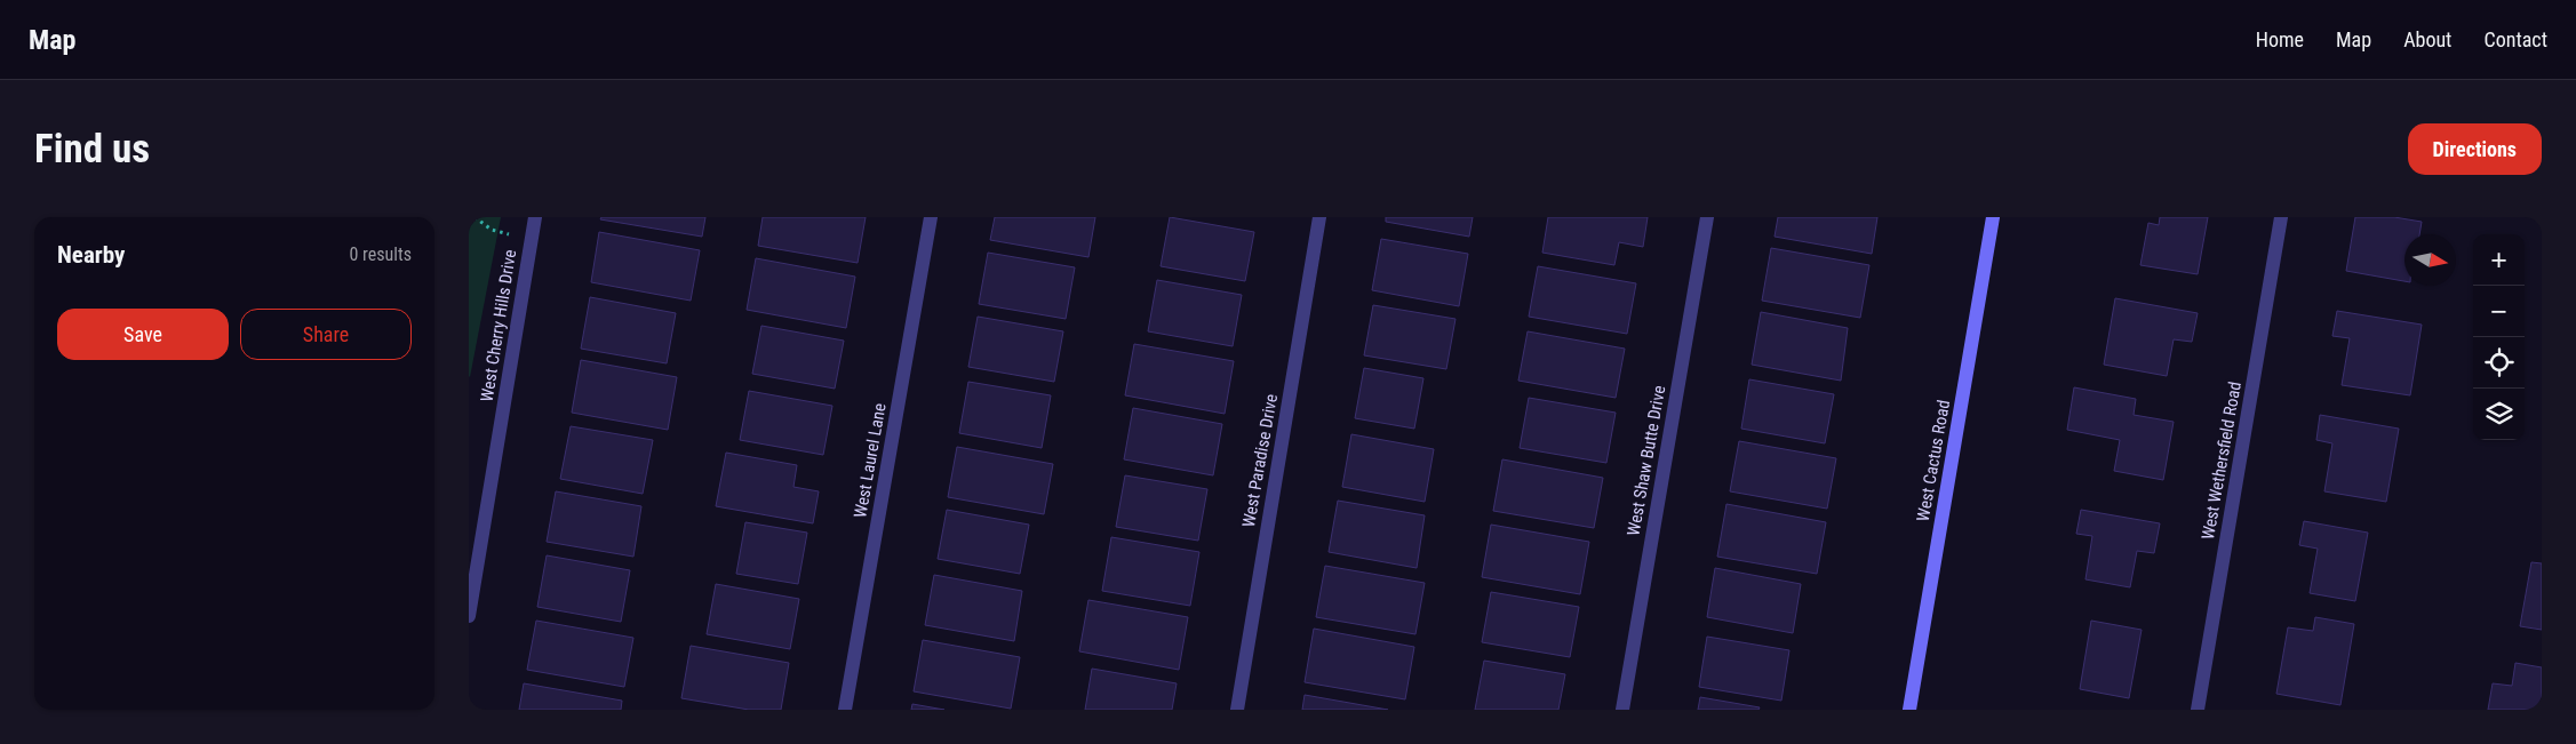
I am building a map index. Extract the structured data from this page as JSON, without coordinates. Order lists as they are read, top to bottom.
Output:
{
  "streets": {
    "main road": ["West Cactus Road"],
    "street": [
      "West Cherry Hills Drive",
      "West Laurel Lane",
      "West Paradise Drive",
      "West Shaw Butte Drive",
      "West Wethersfield Road"
    ]
  },
  "north": "right",
  "page": {
    "header": "Map",
    "nav": [
      "Home",
      "Map",
      "About",
      "Contact"
    ],
    "buttons": [
      "Directions",
      ["Save", "Share"]
    ],
    "title": "Find us",
    "heading": ["Nearby", "0 results"],
    "map_buttons": ["+", "−"]
  }
}
